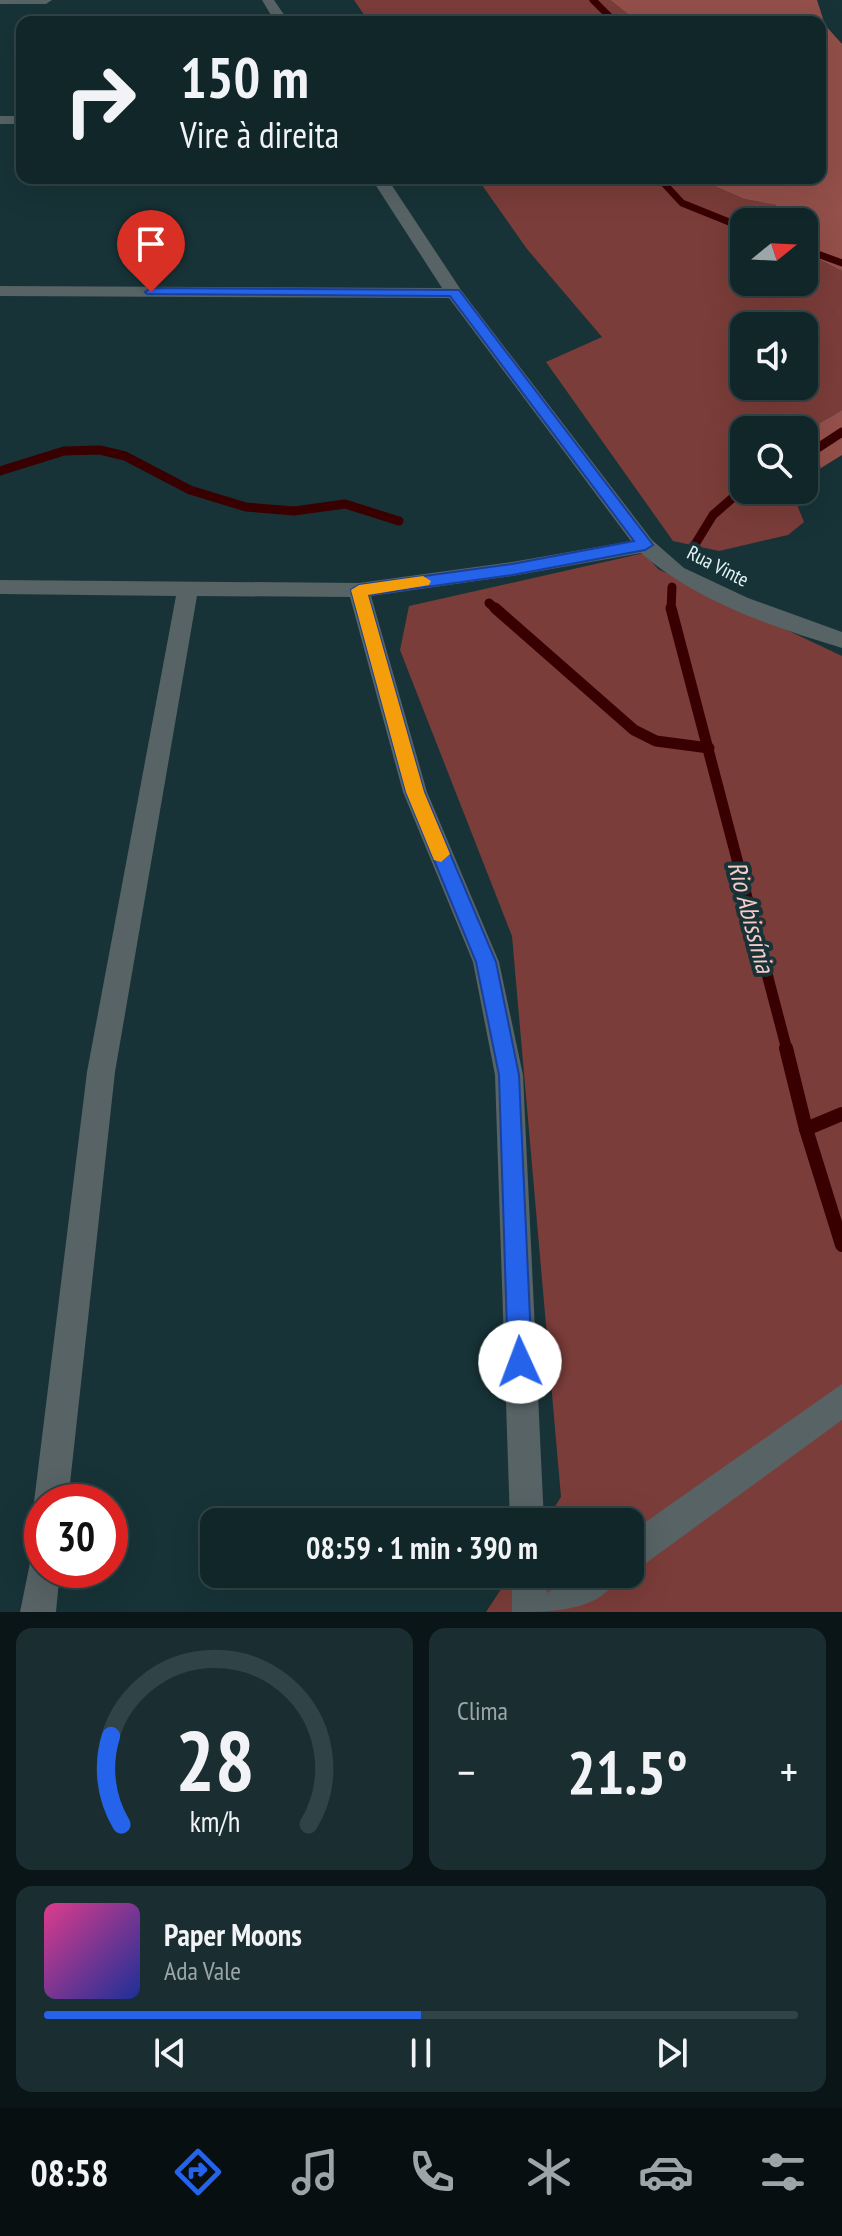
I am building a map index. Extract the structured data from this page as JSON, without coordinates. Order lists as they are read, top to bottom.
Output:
{
  "streets": {
    "street": ["Rua Vinte"]
  },
  "water": ["Rio Abissínia"],
  "north": "right",
  "page": {
    "turn": ["150 m", "Vire à direita"],
    "limit": "30",
    "trip": "08:59 · 1 min · 390 m",
    "tile": "Clima",
    "heat": ["−", "21.5°", "+"],
    "song": ["Paper Moons", "Ada Vale"],
    "tabs": "08:58",
    "gauge": ["28", "km/h"]
  }
}
